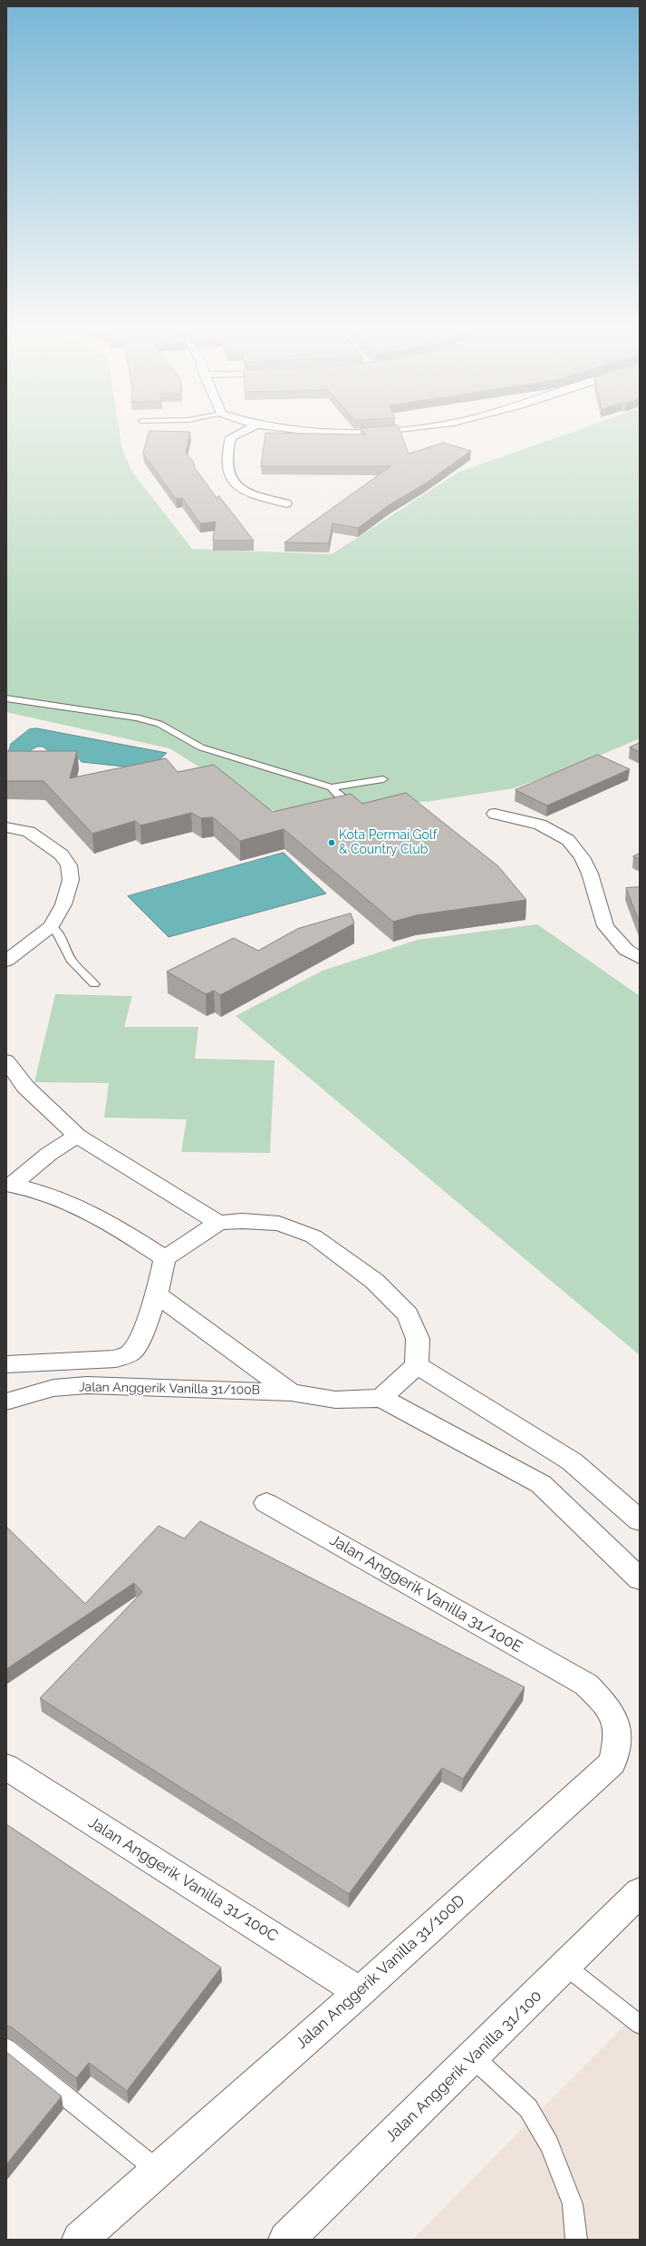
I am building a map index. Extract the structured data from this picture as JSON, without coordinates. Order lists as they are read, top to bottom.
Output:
{
  "streets": {
    "street": [
      "Jalan Anggerik Vanilla 31/100B",
      "Jalan Anggerik Vanilla 31/100E",
      "Jalan Anggerik Vanilla 31/100C",
      "Jalan Anggerik Vanilla 31/100D",
      "Jalan Anggerik Vanilla 31/100"
    ]
  },
  "crossings": [
    ["Jalan Anggerik Vanilla 31/100E", "Jalan Anggerik Vanilla 31/100D"],
    ["Jalan Anggerik Vanilla 31/100C", "Jalan Anggerik Vanilla 31/100D"]
  ],
  "places": ["Kota Permai Golf & Country Club"]
}
